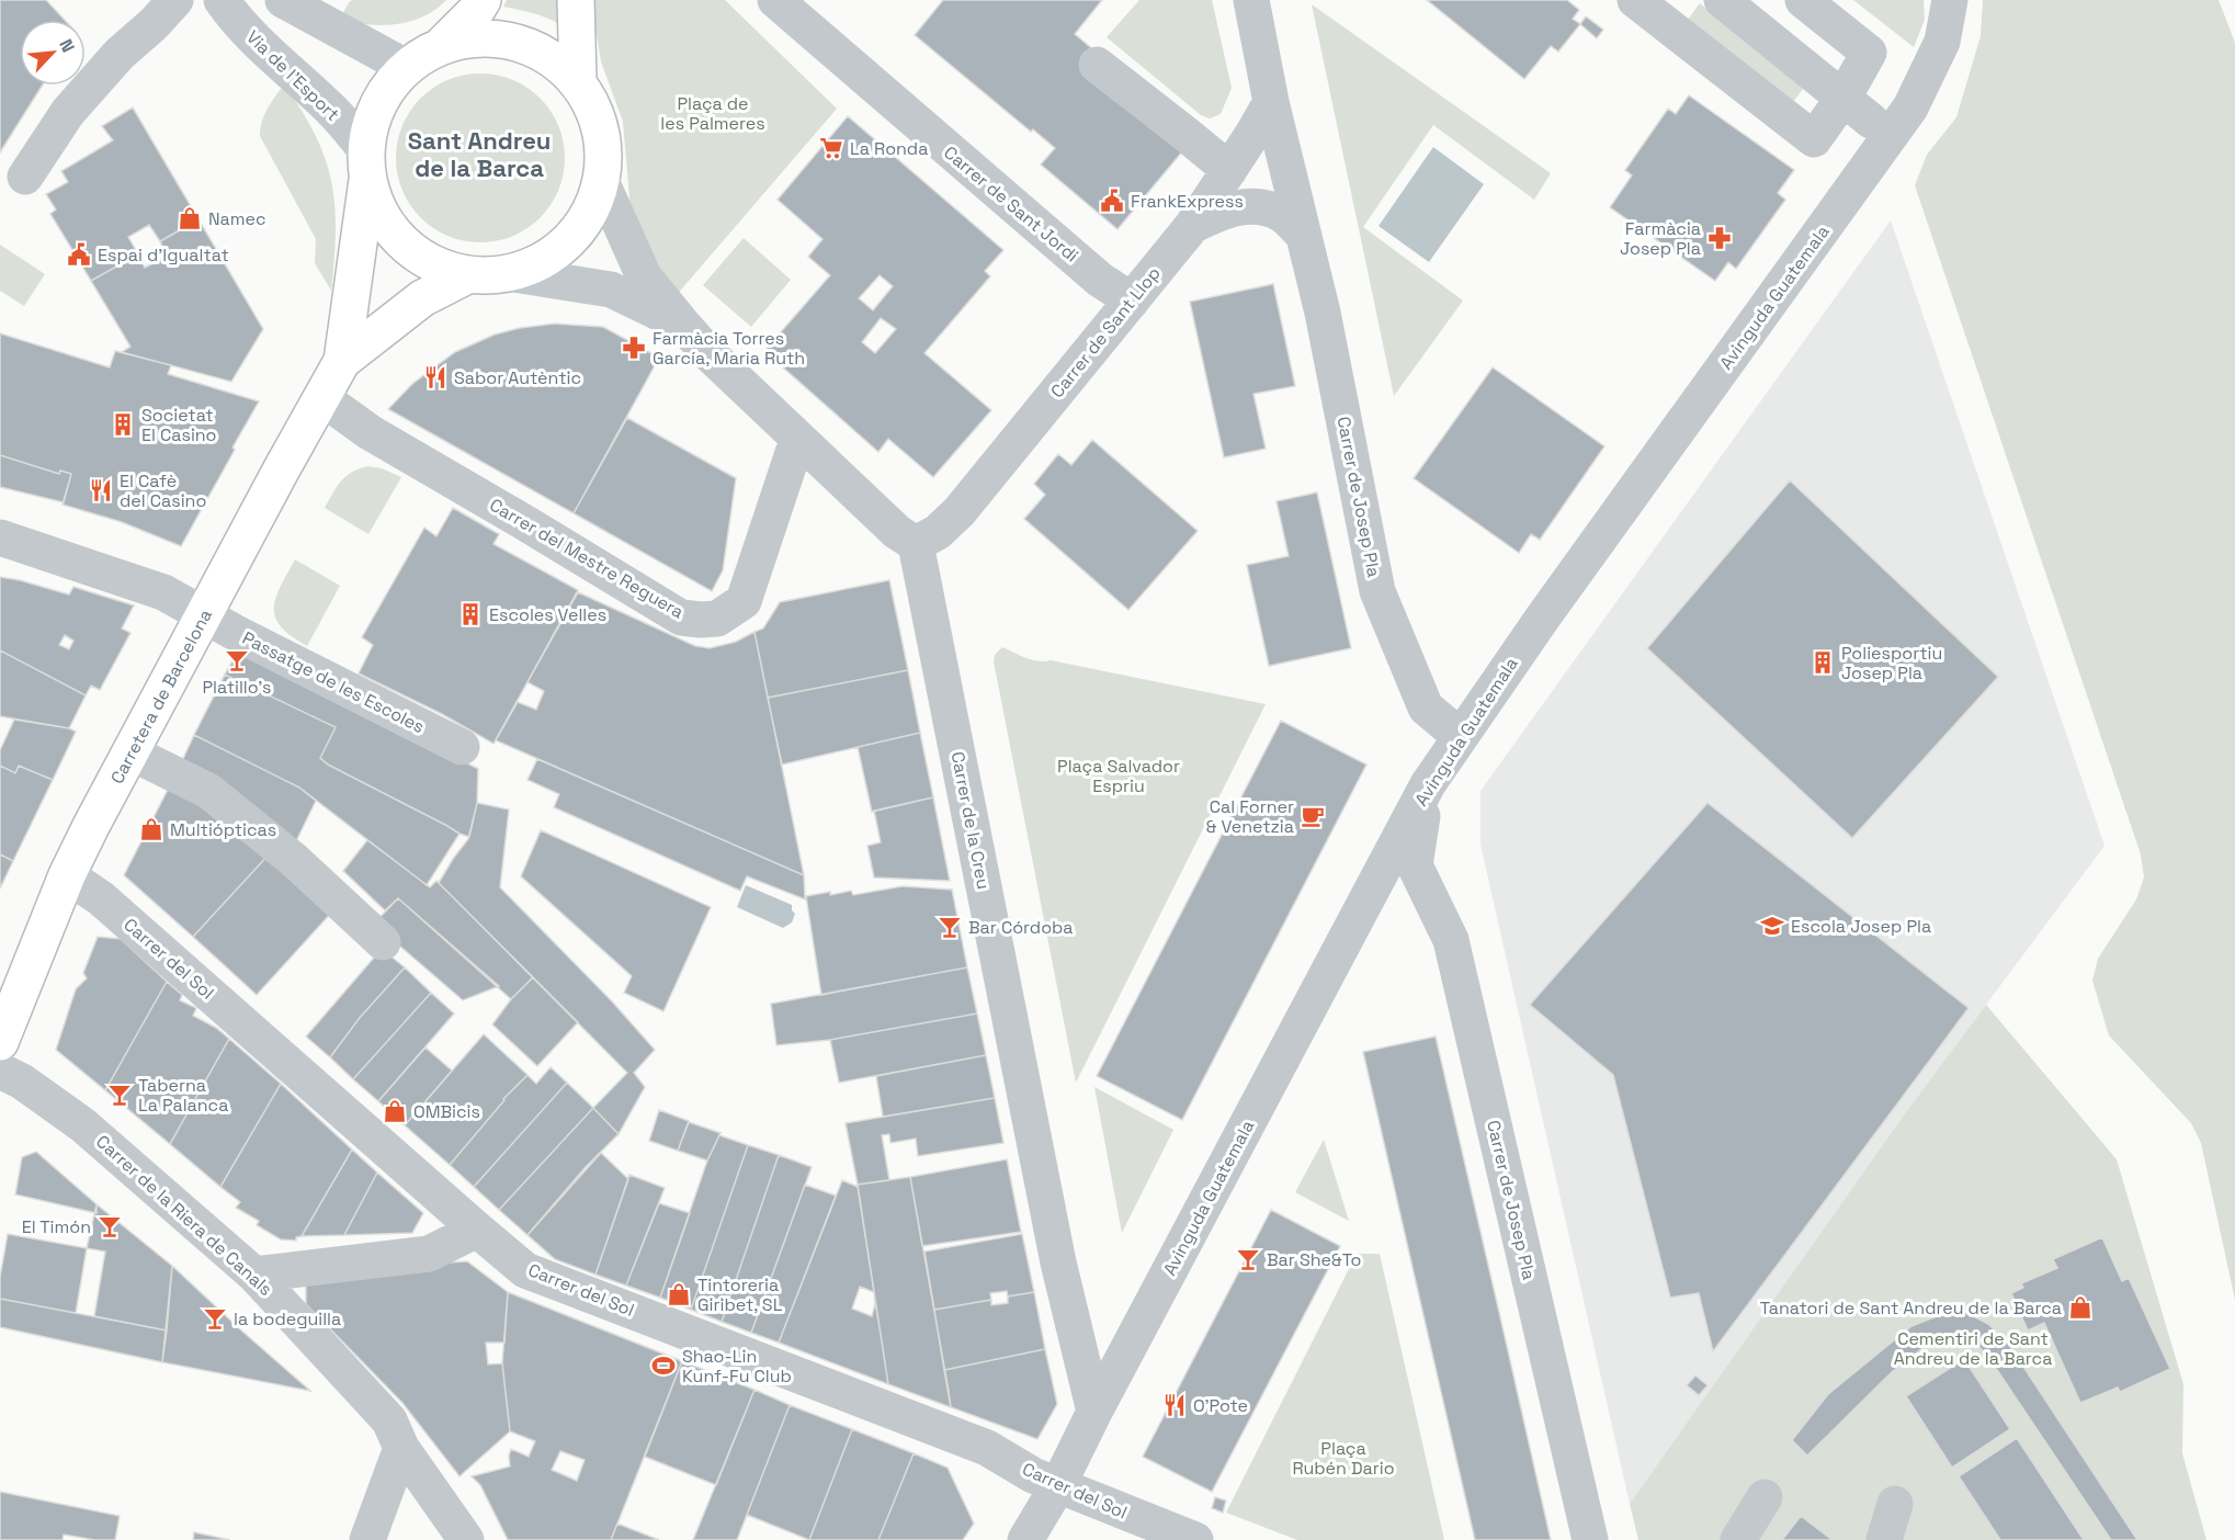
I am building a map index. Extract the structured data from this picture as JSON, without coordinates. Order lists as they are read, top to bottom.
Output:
{
  "streets": {
    "main road": ["Carretera de Barcelona"],
    "street": [
      "Via de l'Esport",
      "Carrer de Sant Jordi",
      "Avinguda Guatemala",
      "Carrer de Sant Llop",
      "Carrer de Josep Pla",
      "Carrer del Mestre Reguera",
      "Passatge de les Escoles",
      "Carrer de la Creu",
      "Carrer del Sol",
      "Carrer de la Riera de Canals"
    ]
  },
  "crossings": [
    ["Via de l'Esport", "Carretera de Barcelona"],
    ["Carrer de Sant Jordi", "Carrer de Sant Llop"],
    ["Avinguda Guatemala", "Carrer de Josep Pla"],
    ["Avinguda Guatemala", "Carrer de la Creu"],
    ["Avinguda Guatemala", "Carrer del Sol"],
    ["Carrer de Sant Llop", "Carrer de Josep Pla"],
    ["Carrer de Sant Llop", "Carrer de la Creu"],
    ["Carrer del Mestre Reguera", "Carretera de Barcelona"],
    ["Passatge de les Escoles", "Carretera de Barcelona"],
    ["Carretera de Barcelona", "Carrer del Sol"]
  ],
  "districts": ["Sant Andreu de la Barca"],
  "parks": [
    "Plaça de les Palmeres",
    "Plaça Salvador Espriu",
    "Cementiri de Sant Andreu de la Barca",
    "Plaça Rubén Dario"
  ],
  "places": {
    "supermarket": ["La Ronda"],
    "public building": ["FrankExpress", "Espai d'Igualtat"],
    "shop": [
      "Namec",
      "Multiópticas",
      "OMBicis",
      "Tintoreria Giribet, SL",
      "Tanatori de Sant Andreu de la Barca"
    ],
    "pharmacy": ["Farmàcia Josep Pla", "Farmàcia Torres García, Maria Ruth"],
    "restaurant": ["Sabor Autèntic", "El Cafè del Casino", "O'Pote"],
    "building": ["Societat El Casino", "Escoles Velles", "Poliesportiu Josep Pla"],
    "bar": [
      "Platillo's",
      "Bar Córdoba",
      "Taberna La Palanca",
      "El Timón",
      "Bar She&To",
      "la bodeguilla"
    ],
    "cafe": ["Cal Forner & Venetzia"],
    "school or university": ["Escola Josep Pla"],
    "sports": ["Shao-Lin Kunf-Fu Club"]
  },
  "north": "top right"
}
